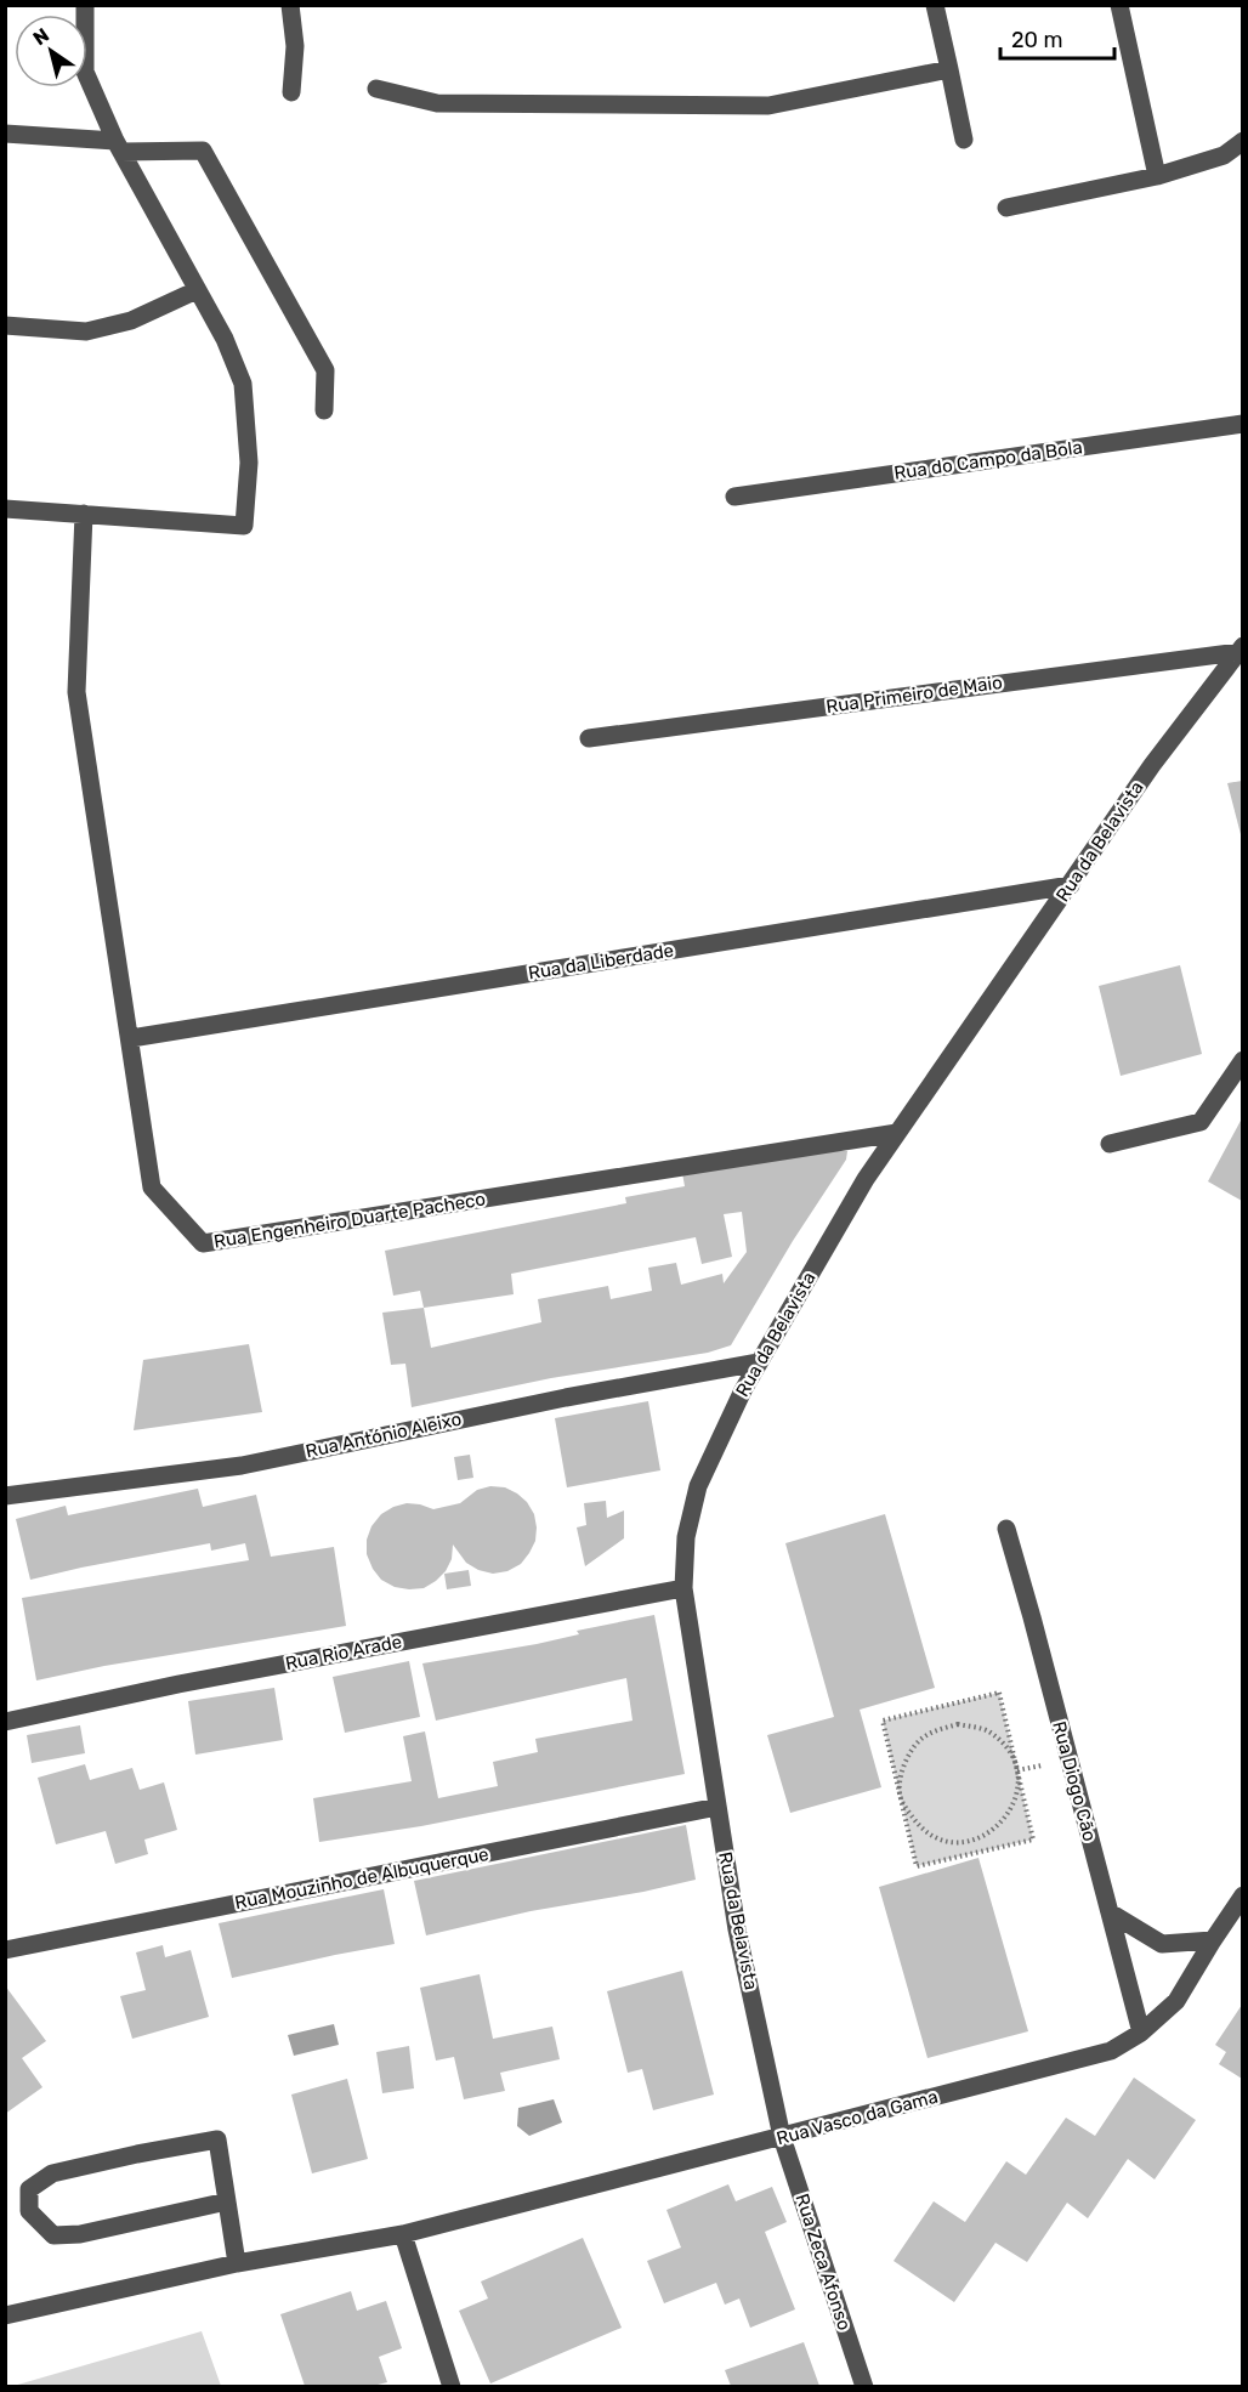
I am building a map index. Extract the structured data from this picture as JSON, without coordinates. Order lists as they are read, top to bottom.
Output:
{
  "streets": {
    "street": [
      "Rua do Campo da Bola",
      "Rua Primeiro de Maio",
      "Rua da Belavista",
      "Rua da Liberdade",
      "Rua Engenheiro Duarte Pacheco",
      "Rua António Aleixo",
      "Rua Rio Arade",
      "Rua Diogo Cão",
      "Rua Mouzinho de Albuquerque",
      "Rua Vasco da Gama",
      "Rua Zeca Afonso"
    ]
  },
  "crossings": [
    ["Rua Primeiro de Maio", "Rua da Belavista"],
    ["Rua da Belavista", "Rua da Liberdade"],
    ["Rua da Belavista", "Rua Engenheiro Duarte Pacheco"],
    ["Rua da Belavista", "Rua António Aleixo"],
    ["Rua da Belavista", "Rua Rio Arade"],
    ["Rua da Belavista", "Rua Mouzinho de Albuquerque"],
    ["Rua da Belavista", "Rua Vasco da Gama"],
    ["Rua da Belavista", "Rua Zeca Afonso"],
    ["Rua da Liberdade", "Rua Engenheiro Duarte Pacheco"],
    ["Rua Diogo Cão", "Rua Vasco da Gama"],
    ["Rua Vasco da Gama", "Rua Zeca Afonso"]
  ],
  "scale_bar": "20 m",
  "north": "top left"
}
